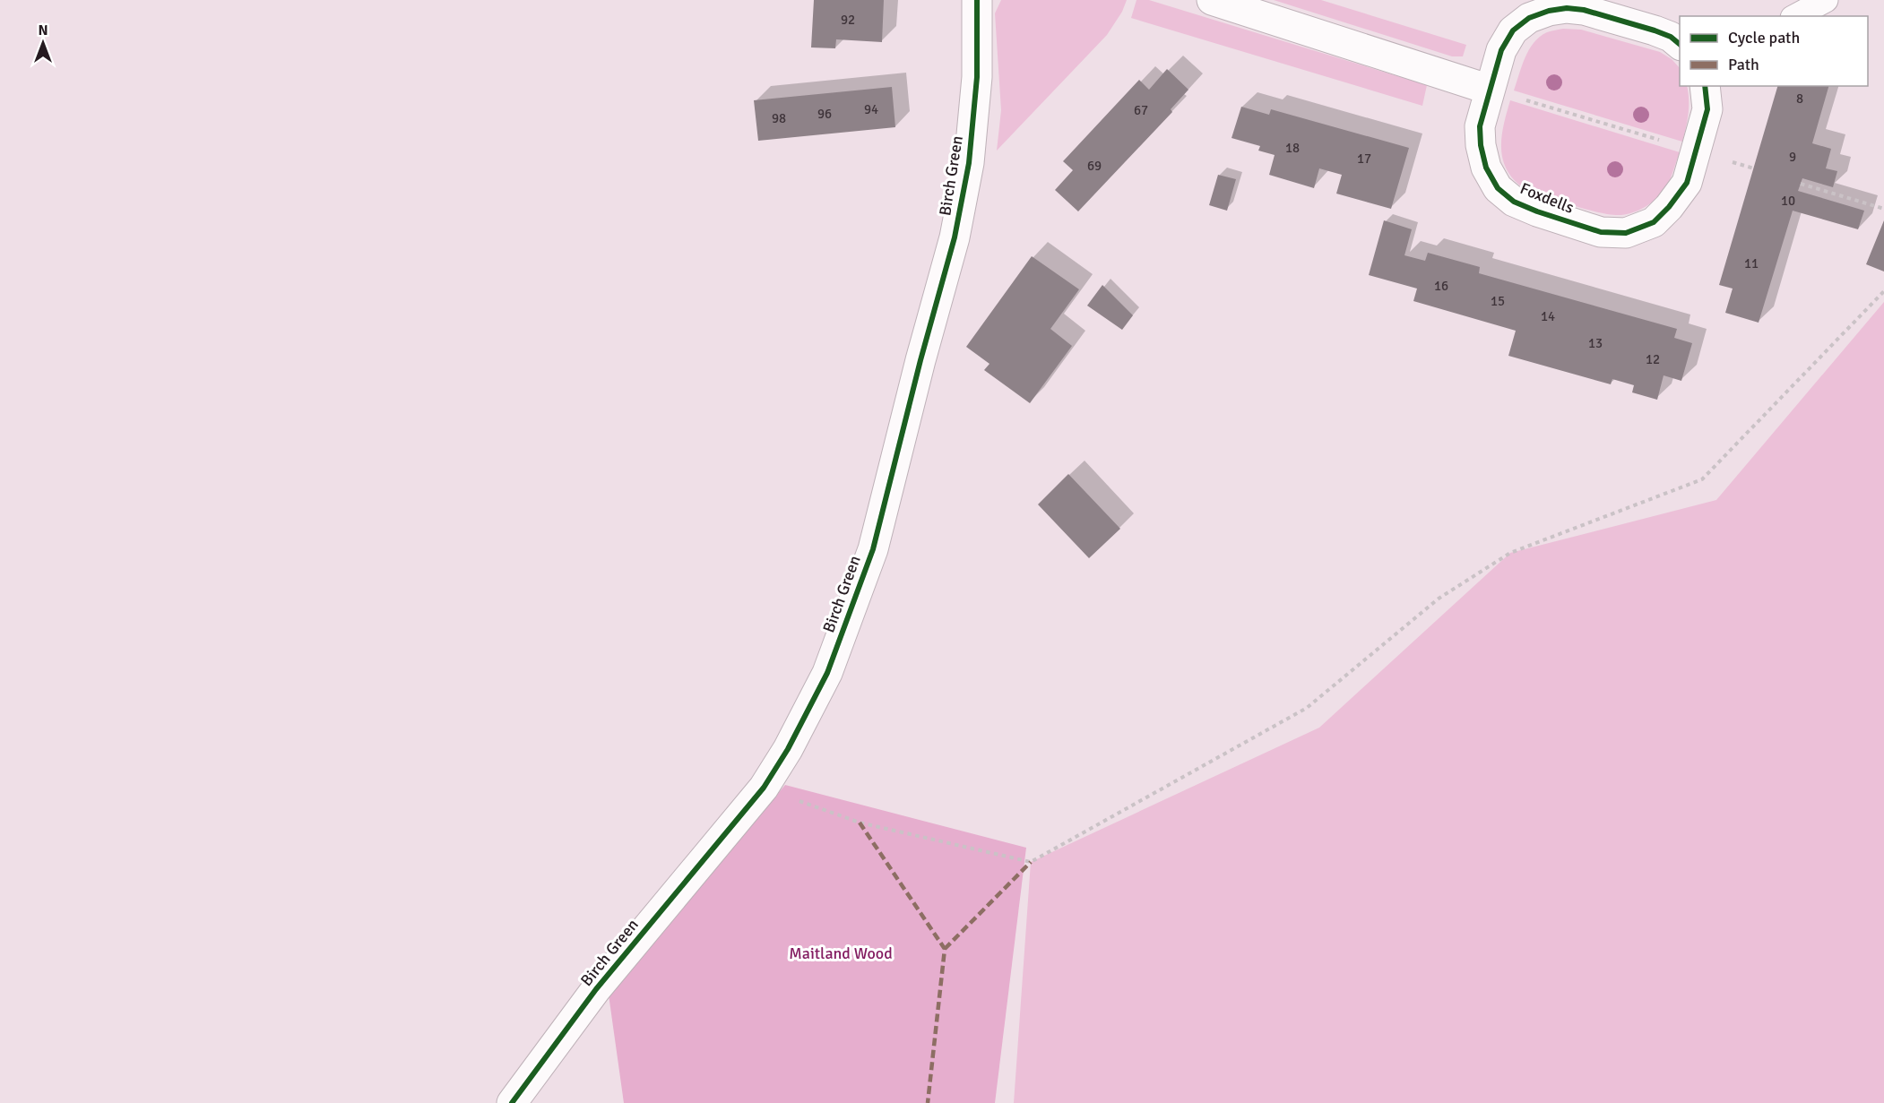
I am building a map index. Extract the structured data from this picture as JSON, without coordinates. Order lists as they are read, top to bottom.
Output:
{
  "streets": {
    "street": ["Birch Green", "Foxdells"]
  },
  "parks": ["Maitland Wood"],
  "house_numbers": [
    "92",
    "8",
    "94",
    "67",
    "96",
    "98",
    "18",
    "9",
    "17",
    "69",
    "10",
    "11",
    "16",
    "15",
    "14",
    "13",
    "12"
  ],
  "legend": ["Cycle path", "Path"],
  "north": "top"
}
